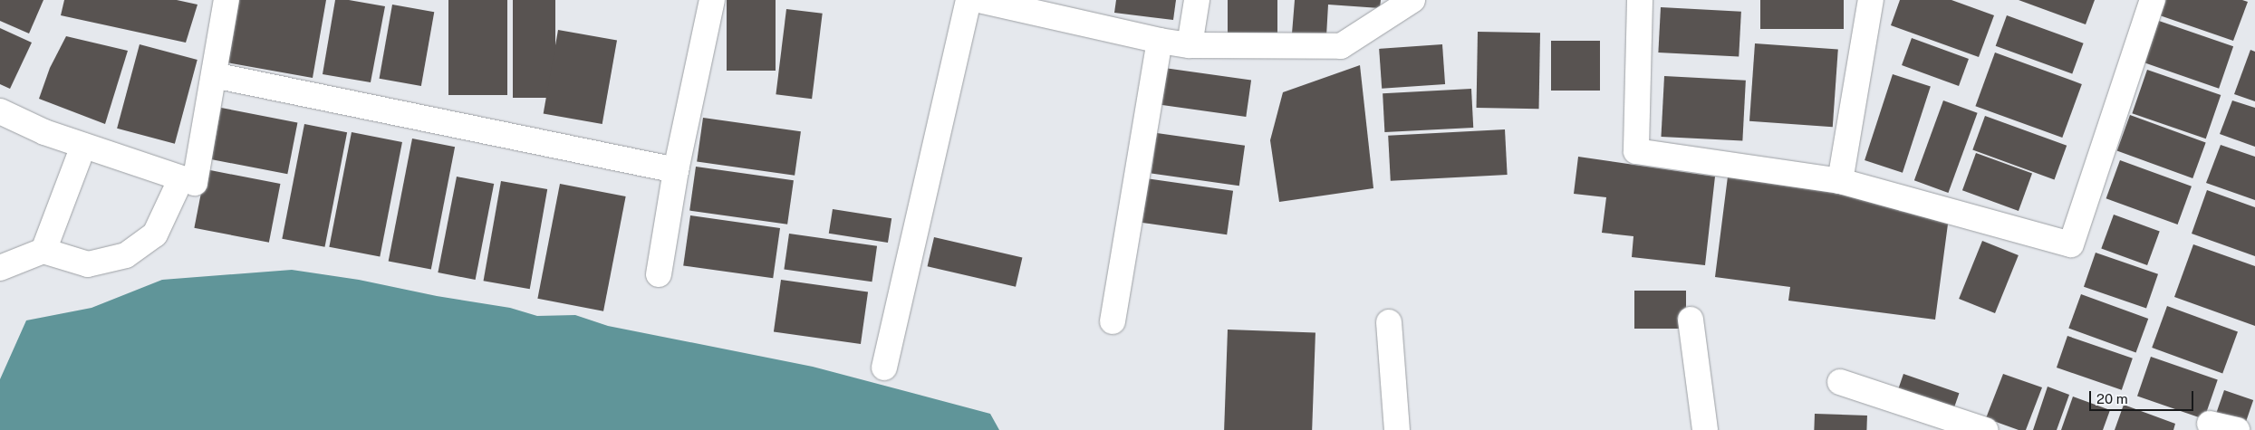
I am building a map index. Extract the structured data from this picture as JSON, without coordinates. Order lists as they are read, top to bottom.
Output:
{
  "scale_bar": "20 m"
}
